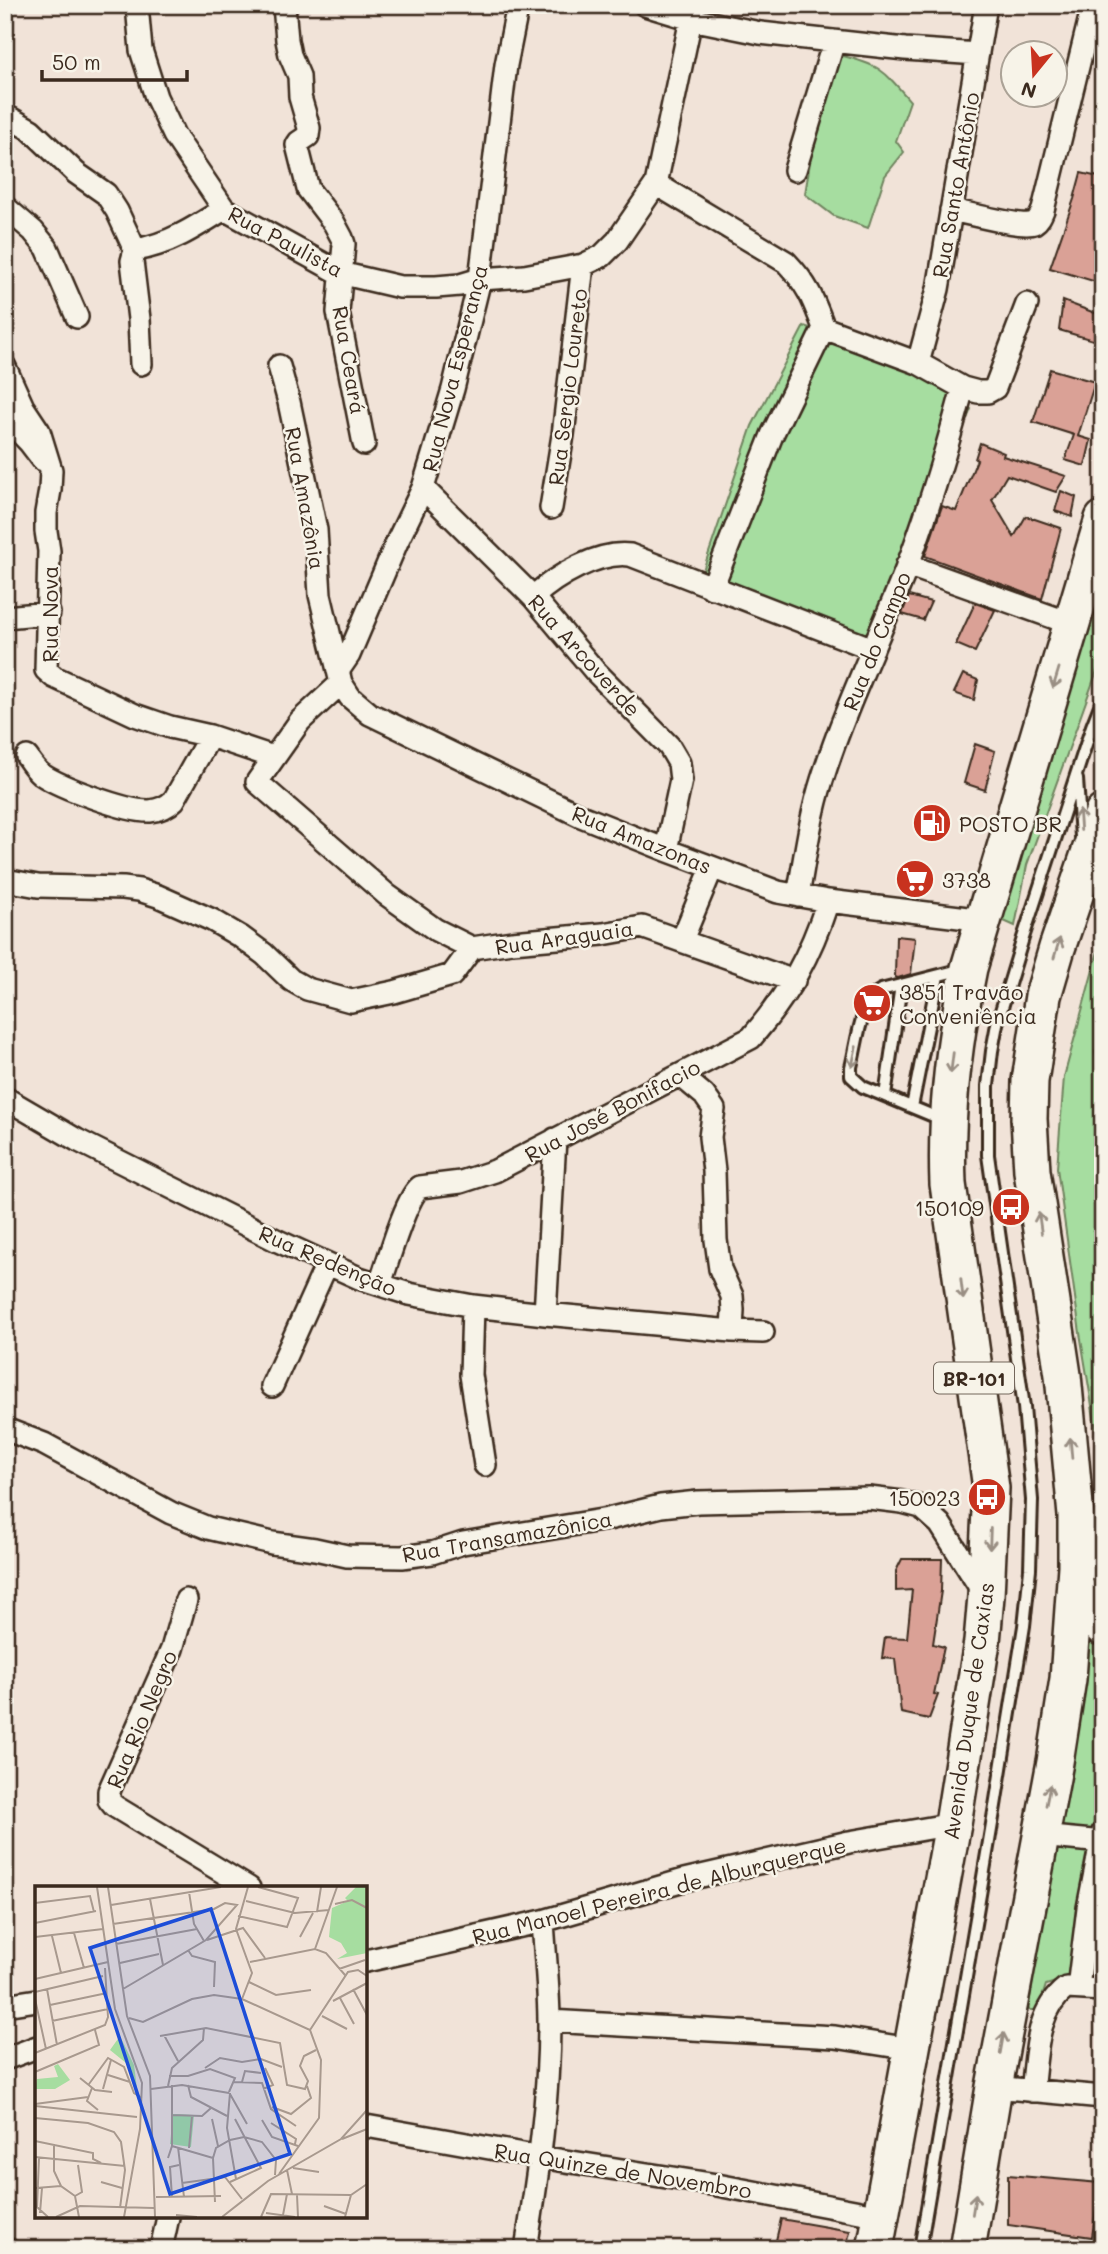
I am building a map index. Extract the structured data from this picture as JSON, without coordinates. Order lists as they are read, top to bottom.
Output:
{
  "streets": {
    "highway": ["BR-101", "Avenida Duque de Caxias"],
    "street": [
      "Rua Santo Antônio",
      "Rua Paulista",
      "Rua Ceará",
      "Rua Nova Esperança",
      "Rua Sergio Loureto",
      "Rua Amazônia",
      "Rua Nova",
      "Rua do Campo",
      "Rua Arcoverde",
      "Rua Amazonas",
      "Rua Araguaia",
      "Rua José Bonifacio",
      "Rua Redenção",
      "Rua Transamazônica",
      "Rua Rio Negro",
      "Rua Manoel Pereira de Alburquerque",
      "Rua Quinze de Novembro"
    ]
  },
  "crossings": [
    ["Rua Paulista", "Rua Ceará"],
    ["Rua Paulista", "Rua Nova Esperança"],
    ["Rua Paulista", "Rua Sergio Loureto"],
    ["Rua Nova Esperança", "Rua Amazônia"],
    ["Rua Nova Esperança", "Rua Nova"],
    ["Rua Nova Esperança", "Rua Arcoverde"],
    ["Rua Nova Esperança", "Rua Amazonas"],
    ["Rua Nova Esperança", "Rua Araguaia"],
    ["Rua Amazônia", "Rua Amazonas"],
    ["Rua do Campo", "Rua Amazonas"],
    ["Rua Arcoverde", "Rua Amazonas"],
    ["Rua Amazonas", "Rua José Bonifacio"],
    ["Rua Amazonas", "Avenida Duque de Caxias"],
    ["Rua Araguaia", "Rua José Bonifacio"],
    ["Rua José Bonifacio", "Rua Redenção"],
    ["Rua Transamazônica", "Avenida Duque de Caxias"],
    ["Avenida Duque de Caxias", "Rua Manoel Pereira de Alburquerque"],
    ["Avenida Duque de Caxias", "Rua Quinze de Novembro"]
  ],
  "places": {
    "fuel station": ["POSTO BR"],
    "supermarket": ["3738", "3851 Travão Conveniência"],
    "bus stop": ["150109", "150023"]
  },
  "scale_bar": "50 m",
  "north": "bottom"
}
